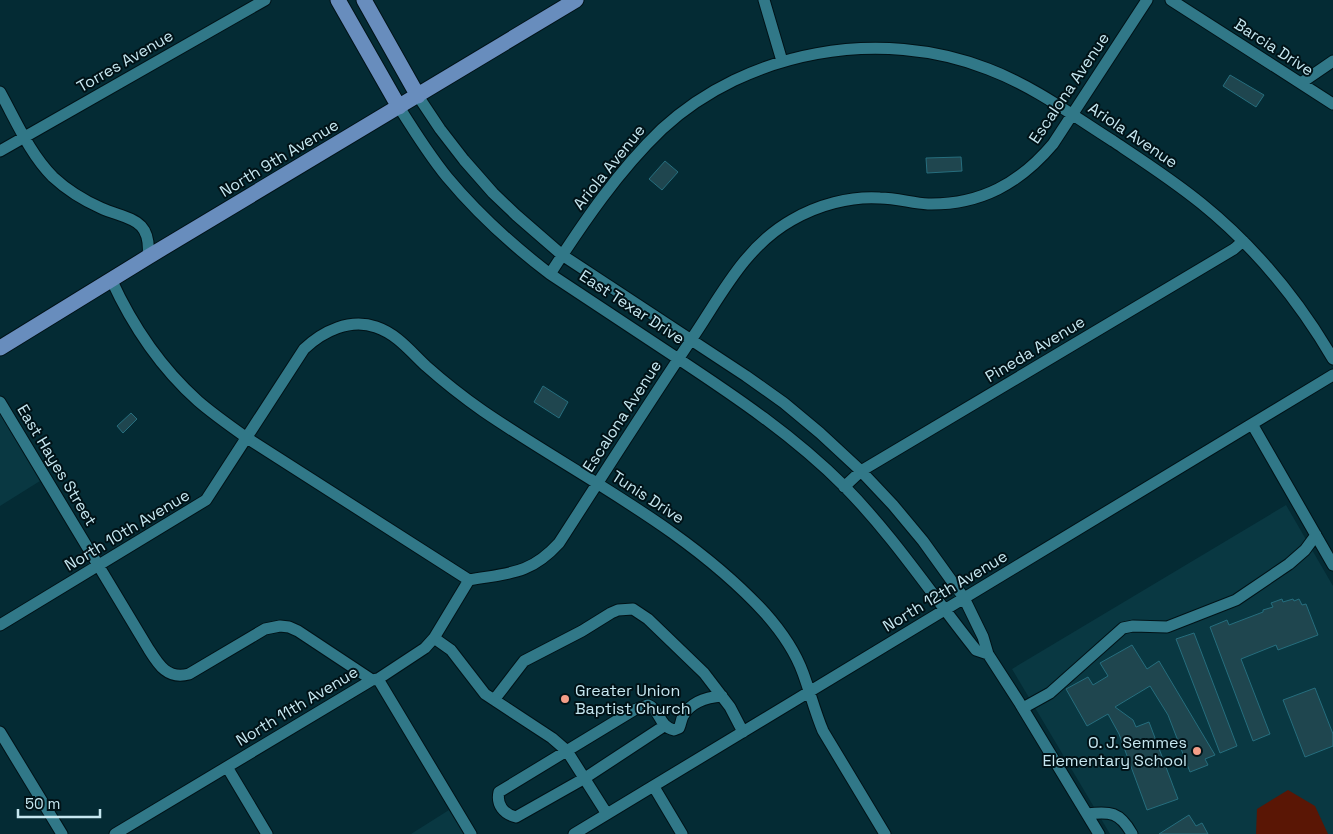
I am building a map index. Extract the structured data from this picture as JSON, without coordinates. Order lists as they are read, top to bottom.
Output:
{
  "streets": {
    "main road": ["North 9th Avenue", "East Texar Drive"],
    "street": [
      "Barcia Drive",
      "Torres Avenue",
      "Escalona Avenue",
      "Ariola Avenue",
      "Pineda Avenue",
      "East Hayes Street",
      "Tunis Drive",
      "North 10th Avenue",
      "North 12th Avenue",
      "North 11th Avenue"
    ]
  },
  "crossings": [
    ["Escalona Avenue", "Ariola Avenue"],
    ["Escalona Avenue", "East Texar Drive"],
    ["Escalona Avenue", "Tunis Drive"],
    ["Escalona Avenue", "North 11th Avenue"],
    ["Ariola Avenue", "East Texar Drive"],
    ["Ariola Avenue", "Pineda Avenue"],
    ["North 9th Avenue", "East Texar Drive"],
    ["East Texar Drive", "Pineda Avenue"],
    ["East Texar Drive", "North 12th Avenue"],
    ["East Hayes Street", "North 10th Avenue"],
    ["East Hayes Street", "North 11th Avenue"],
    ["Tunis Drive", "North 10th Avenue"],
    ["Tunis Drive", "North 12th Avenue"]
  ],
  "places": ["Greater Union Baptist Church", "O. J. Semmes Elementary School"],
  "scale_bar": "50 m"
}
